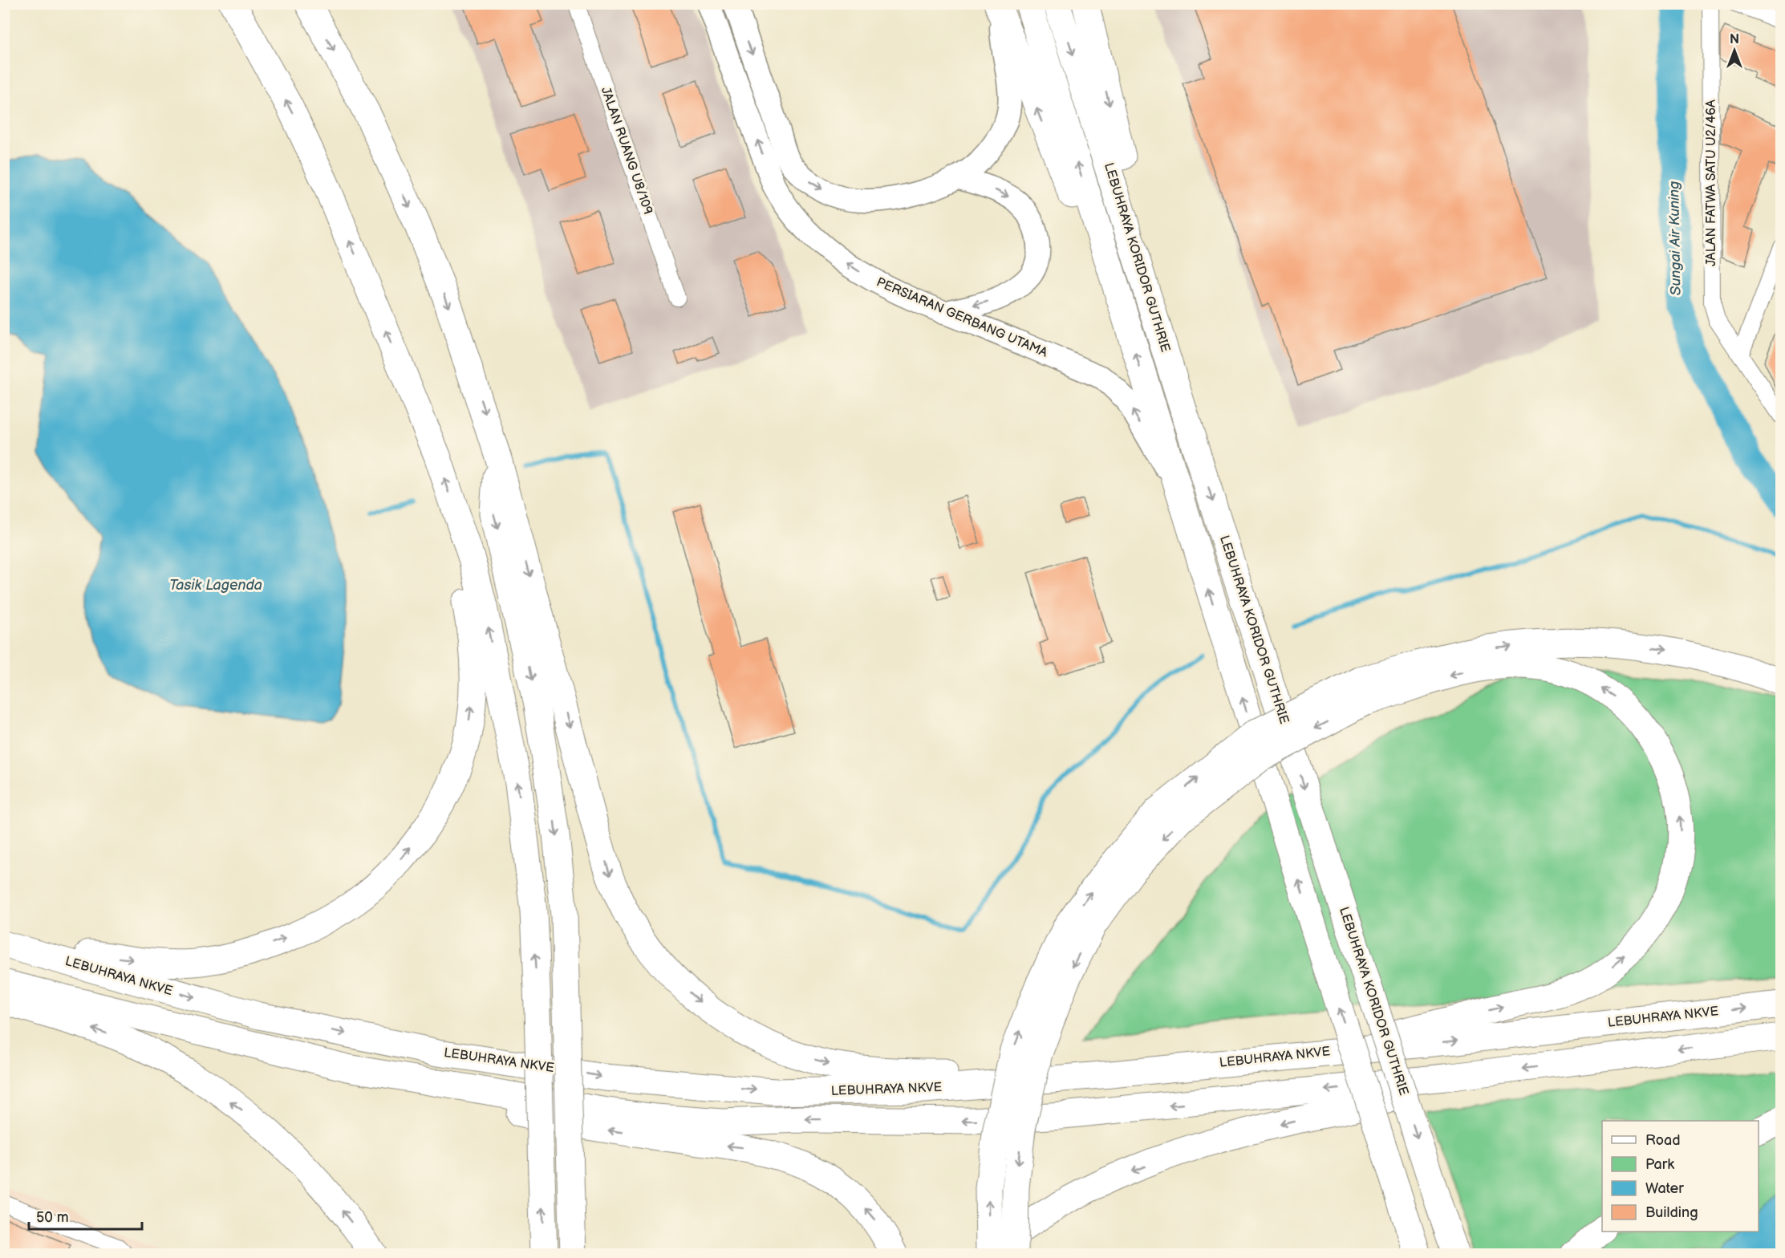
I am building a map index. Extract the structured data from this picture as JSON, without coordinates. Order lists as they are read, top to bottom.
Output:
{
  "streets": {
    "highway": ["LEBUHRAYA KORIDOR GUTHRIE", "LEBUHRAYA NKVE"],
    "main road": ["PERSIARAN GERBANG UTAMA"],
    "street": ["JALAN RUANG U8/109", "JALAN FATWA SATU U2/46A"]
  },
  "one_way": ["PERSIARAN GERBANG UTAMA"],
  "water": ["Sungai Air Kuning", "Tasik Lagenda"],
  "legend": [
    "Road",
    "Park",
    "Water",
    "Building"
  ],
  "scale_bar": "50 m",
  "north": "top"
}
